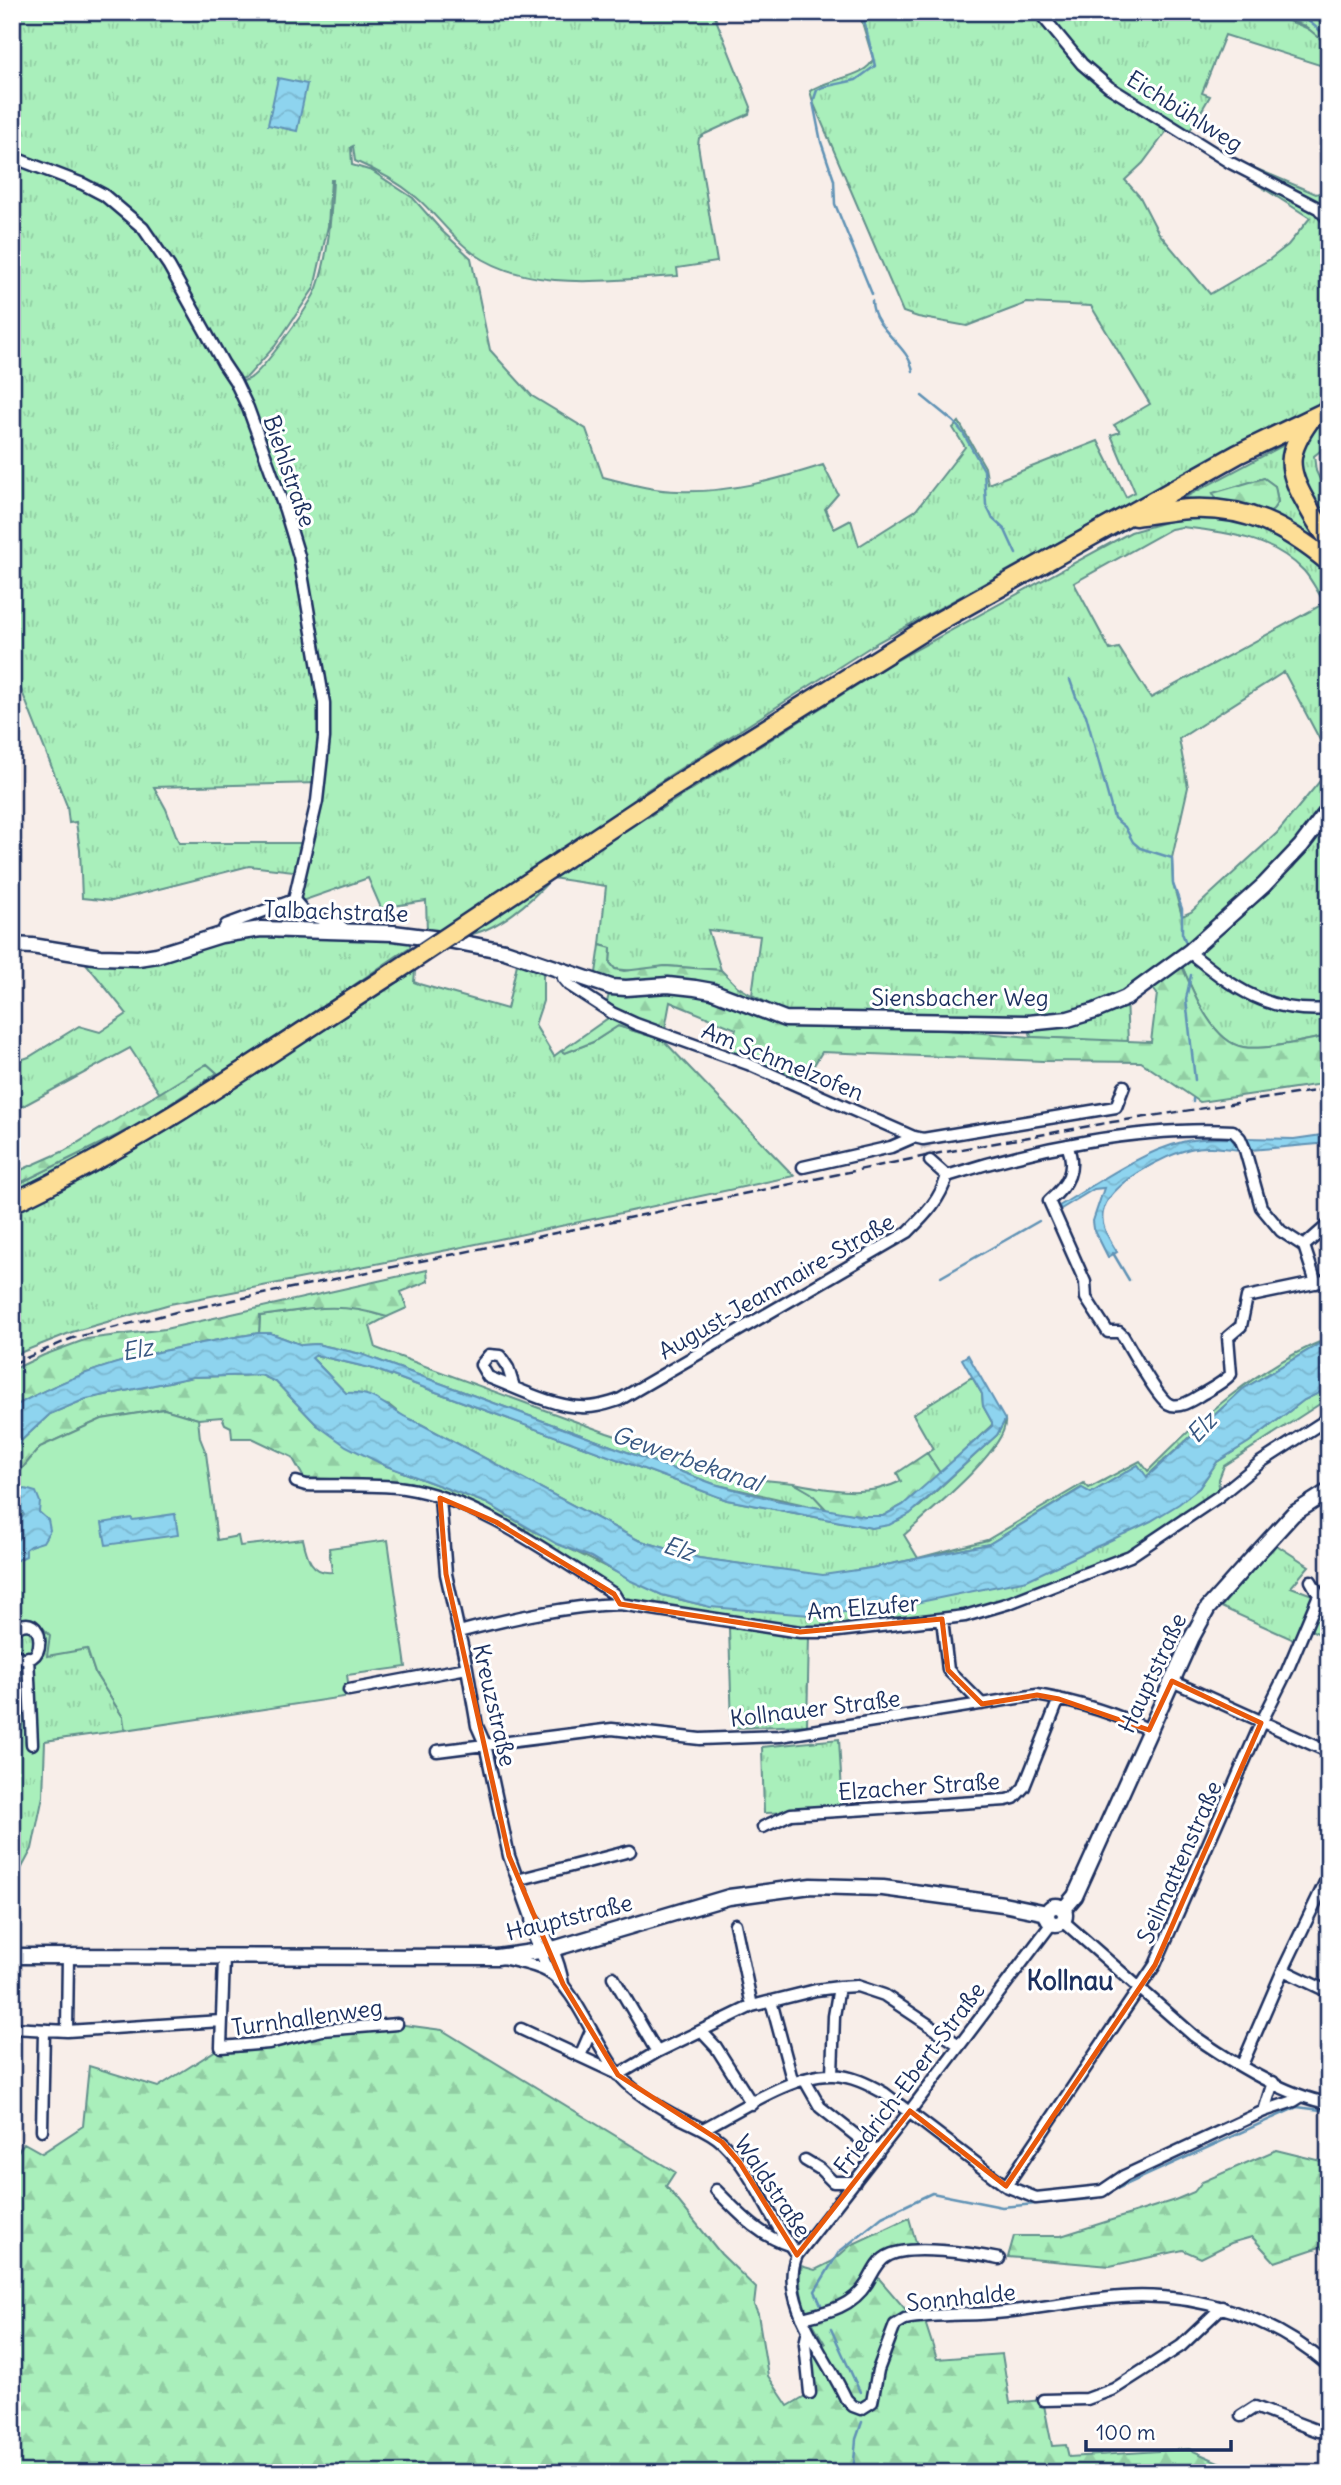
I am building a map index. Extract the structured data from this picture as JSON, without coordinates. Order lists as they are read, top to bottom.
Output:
{
  "streets": {
    "street": [
      "Eichbühlweg",
      "Biehlstraße",
      "Talbachstraße",
      "Siensbacher Weg",
      "Am Schmelzofen",
      "August-Jeanmaire-Straße",
      "Am Elzufer",
      "Hauptstraße",
      "Kreuzstraße",
      "Kollnauer Straße",
      "Elzacher Straße",
      "Seilmattenstraße",
      "Turnhallenweg",
      "Friedrich-Ebert-Straße",
      "Waldstraße",
      "Sonnhalde"
    ]
  },
  "crossings": [
    ["Talbachstraße", "Siensbacher Weg"],
    ["Talbachstraße", "Am Schmelzofen"],
    ["Siensbacher Weg", "Am Schmelzofen"],
    ["Am Elzufer", "Kreuzstraße"],
    ["Hauptstraße", "Kreuzstraße"],
    ["Hauptstraße", "Kollnauer Straße"],
    ["Hauptstraße", "Friedrich-Ebert-Straße"],
    ["Hauptstraße", "Waldstraße"],
    ["Kreuzstraße", "Kollnauer Straße"],
    ["Kreuzstraße", "Waldstraße"],
    ["Kollnauer Straße", "Elzacher Straße"],
    ["Friedrich-Ebert-Straße", "Waldstraße"],
    ["Waldstraße", "Sonnhalde"]
  ],
  "districts": ["Kollnau"],
  "water": ["Elz", "Gewerbekanal"],
  "scale_bar": "100 m"
}
